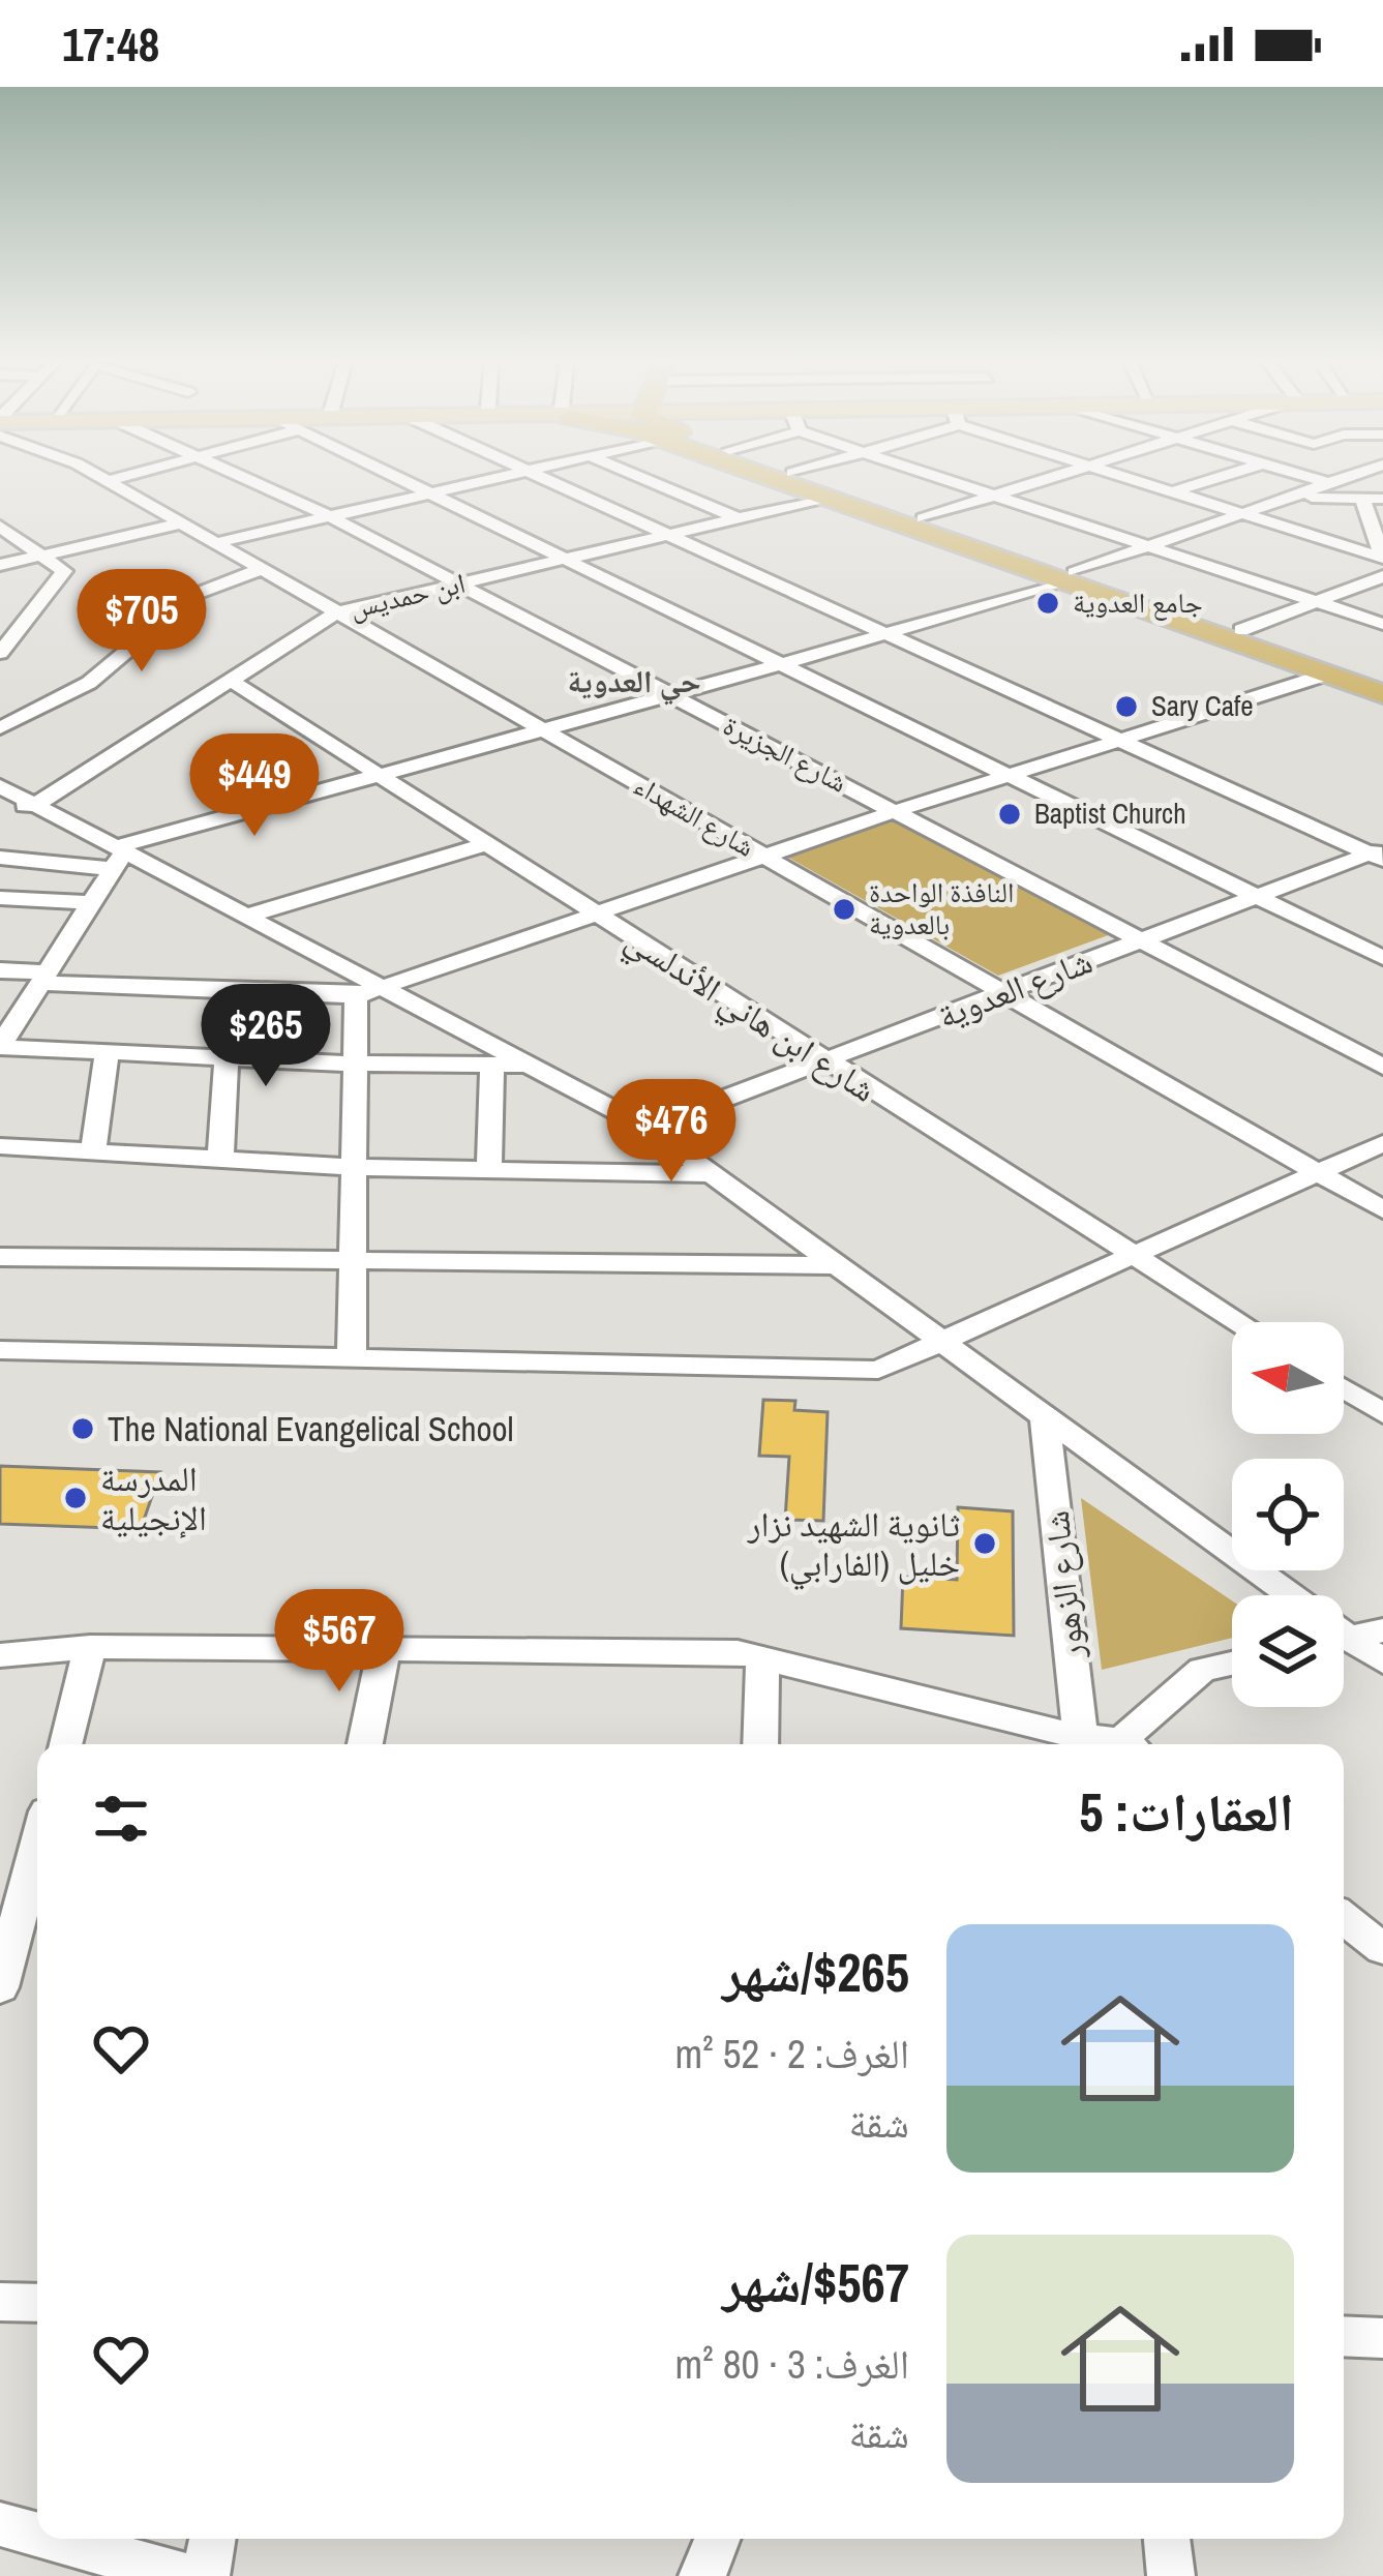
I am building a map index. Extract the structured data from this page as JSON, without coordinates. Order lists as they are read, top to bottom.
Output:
{
  "streets": {
    "street": [
      "ابن حمديس",
      "شارع الجزيرة",
      "شارع الشهداء",
      "شارع العدوية",
      "شارع ابن هاني الأندلسي",
      "شارع الزهور"
    ]
  },
  "crossings": [
    ["ابن حمديس", "شارع الجزيرة"],
    ["ابن حمديس", "شارع الشهداء"],
    ["ابن حمديس", "شارع ابن هاني الأندلسي"],
    ["شارع الجزيرة", "شارع العدوية"],
    ["شارع الشهداء", "شارع العدوية"],
    ["شارع العدوية", "شارع ابن هاني الأندلسي"]
  ],
  "districts": ["حي العدوية"],
  "places": [
    "جامع العدوية",
    "Sary Cafe",
    "Baptist Church",
    "النافذة الواحدة بالعدوية",
    "The National Evangelical School",
    "المدرسة الإنجيلية",
    "ثانوية الشهيد نزار خليل (الفارابي)"
  ],
  "north": "left",
  "page": {
    "status": "17:48",
    "price": [
      "$705",
      "$449",
      "$265",
      "$476",
      "$567"
    ],
    "heading": "العقارات: 5",
    "list": [
      {
        "name": "$265/شهر",
        "note": "الغرف: 2 · 52 m² · شقة"
      },
      {
        "name": "$567/شهر",
        "note": "الغرف: 3 · 80 m² · شقة"
      }
    ]
  }
}
